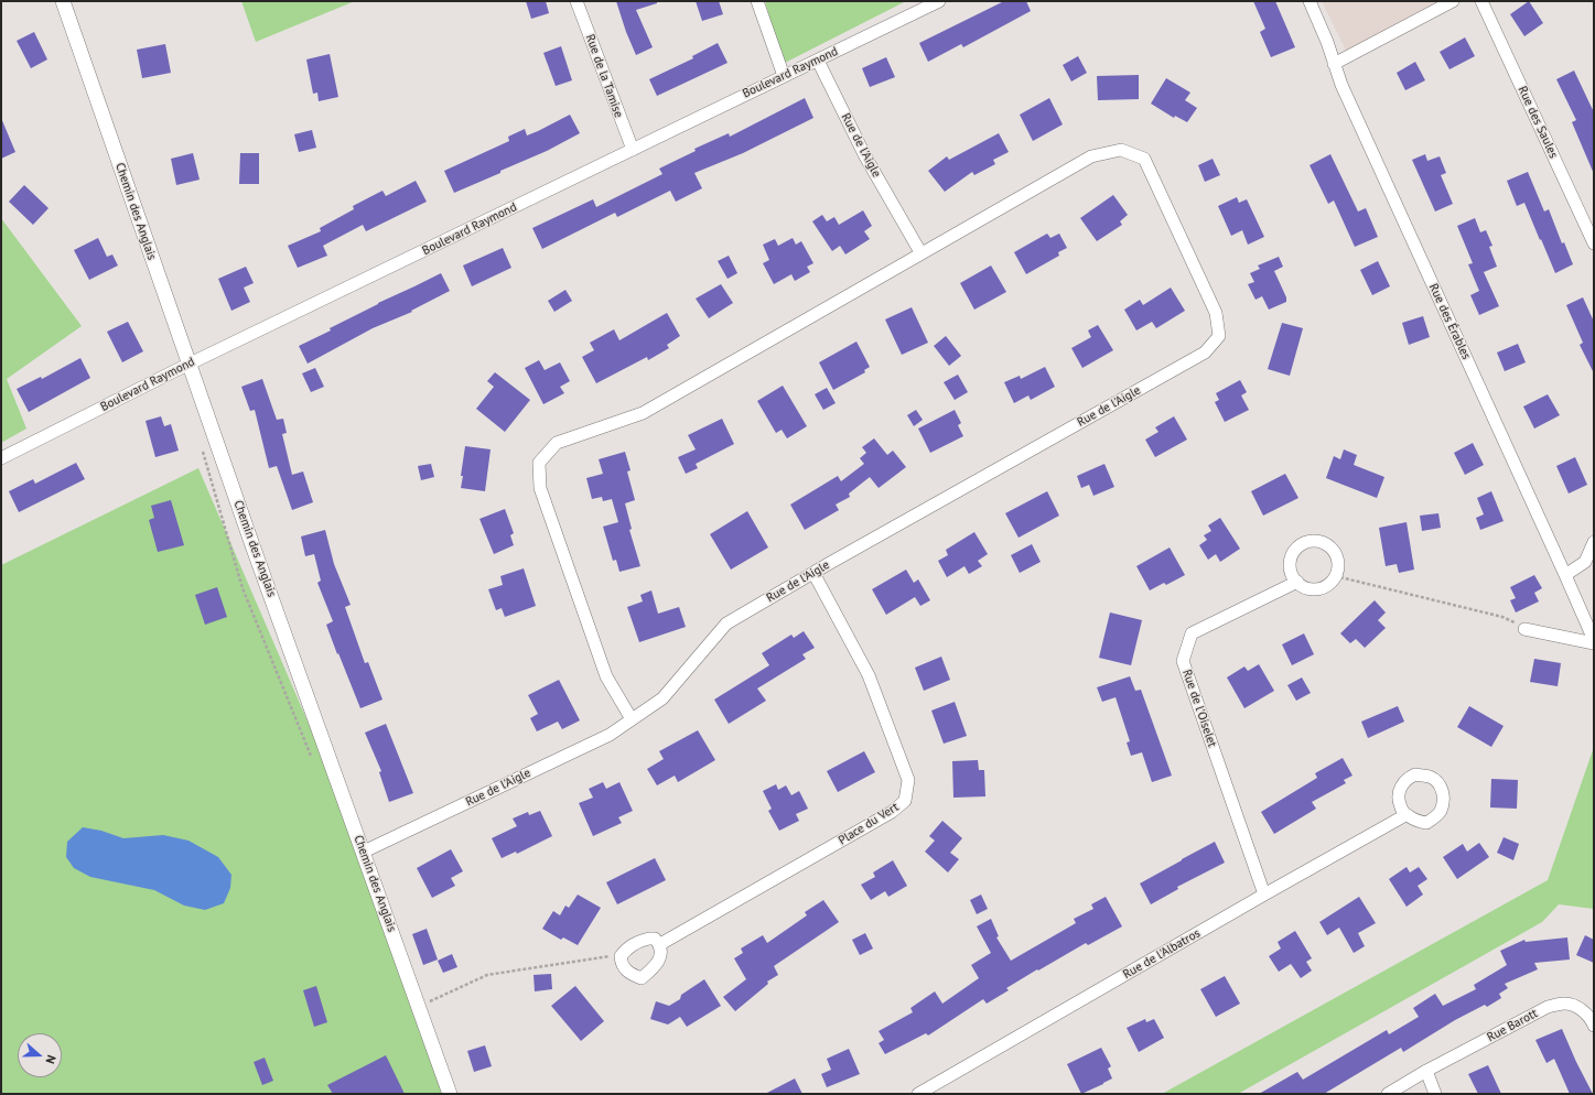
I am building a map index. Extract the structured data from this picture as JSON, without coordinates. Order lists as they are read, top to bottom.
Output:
{
  "streets": {
    "street": [
      "Boulevard Raymond",
      "Rue de la Tamise",
      "Rue des Saules",
      "Rue de l'Aigle",
      "Chemin des Anglais",
      "Rue des Érables",
      "Rue de l'Oiselet",
      "Place du Vert",
      "Rue de l'Albatros",
      "Rue Barott"
    ]
  },
  "crossings": [
    ["Boulevard Raymond", "Rue de la Tamise"],
    ["Boulevard Raymond", "Rue de l'Aigle"],
    ["Boulevard Raymond", "Chemin des Anglais"],
    ["Rue de l'Aigle", "Chemin des Anglais"],
    ["Rue de l'Aigle", "Place du Vert"],
    ["Rue de l'Oiselet", "Rue de l'Albatros"]
  ],
  "north": "right"
}
